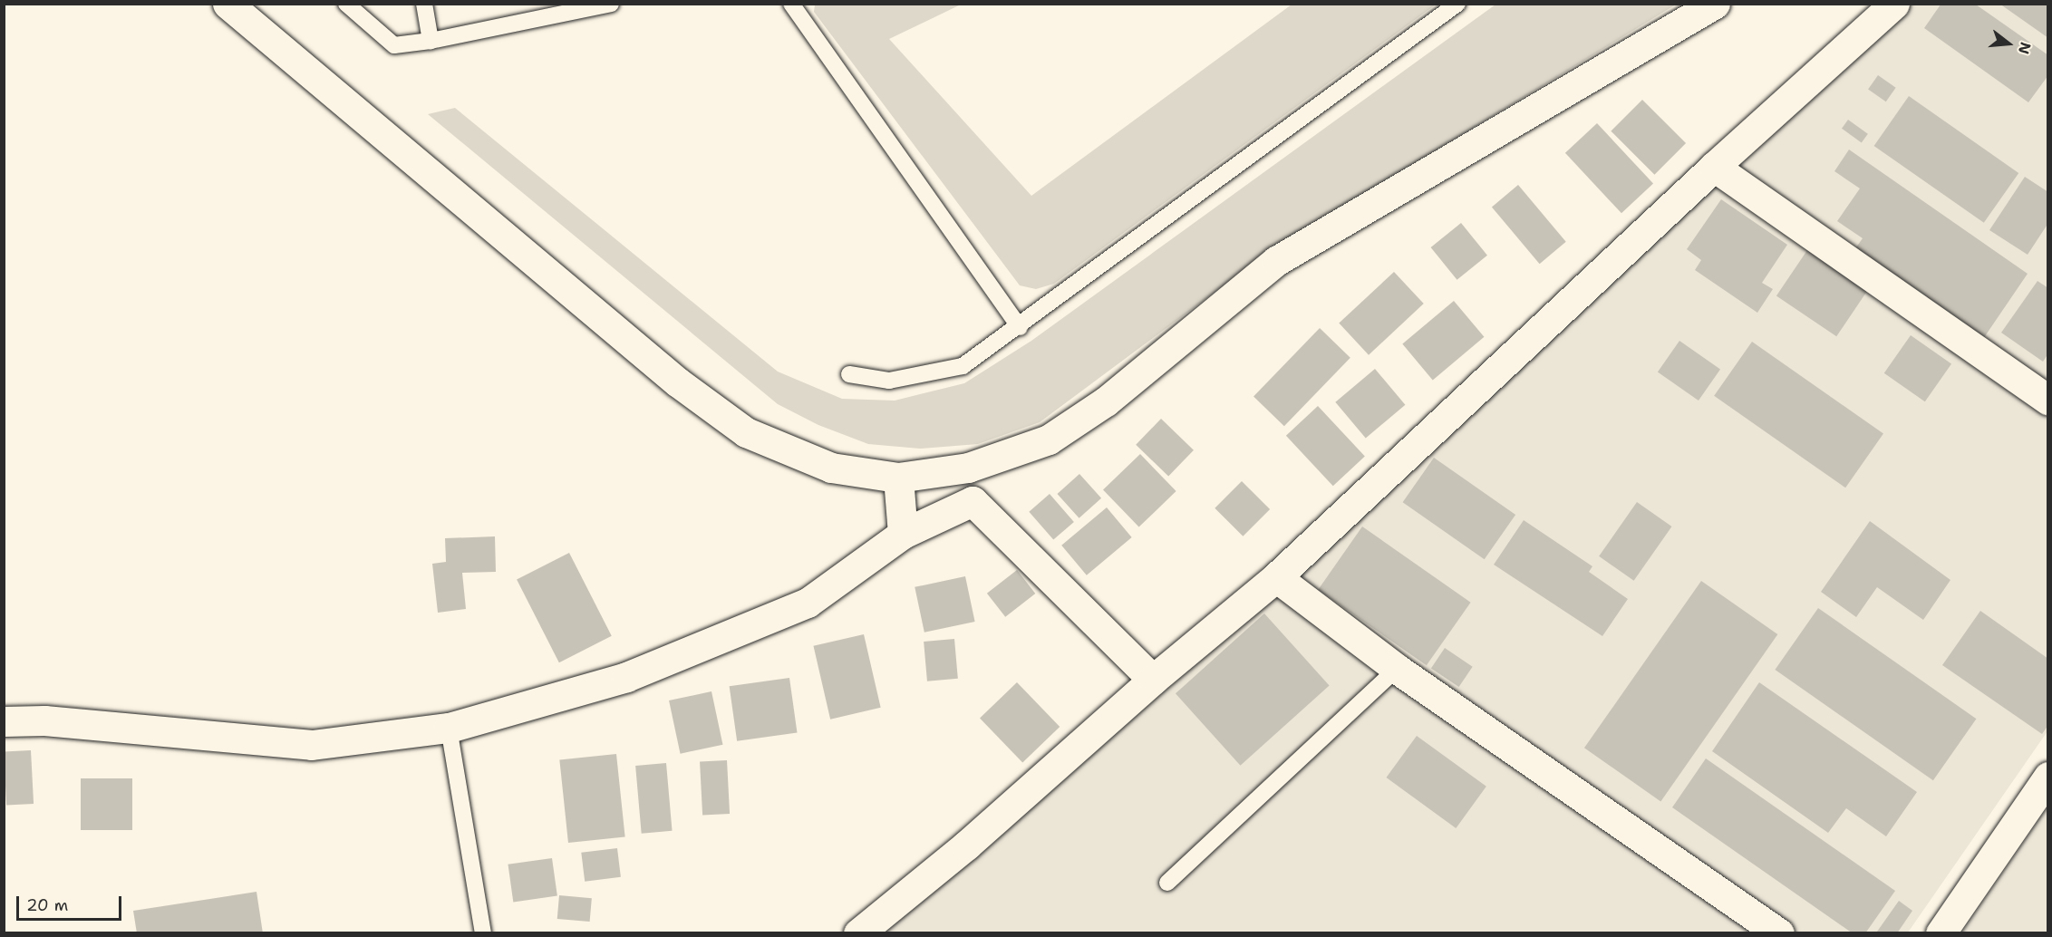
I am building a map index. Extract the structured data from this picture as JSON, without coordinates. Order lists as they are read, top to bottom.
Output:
{
  "scale_bar": "20 m",
  "north": "right"
}
